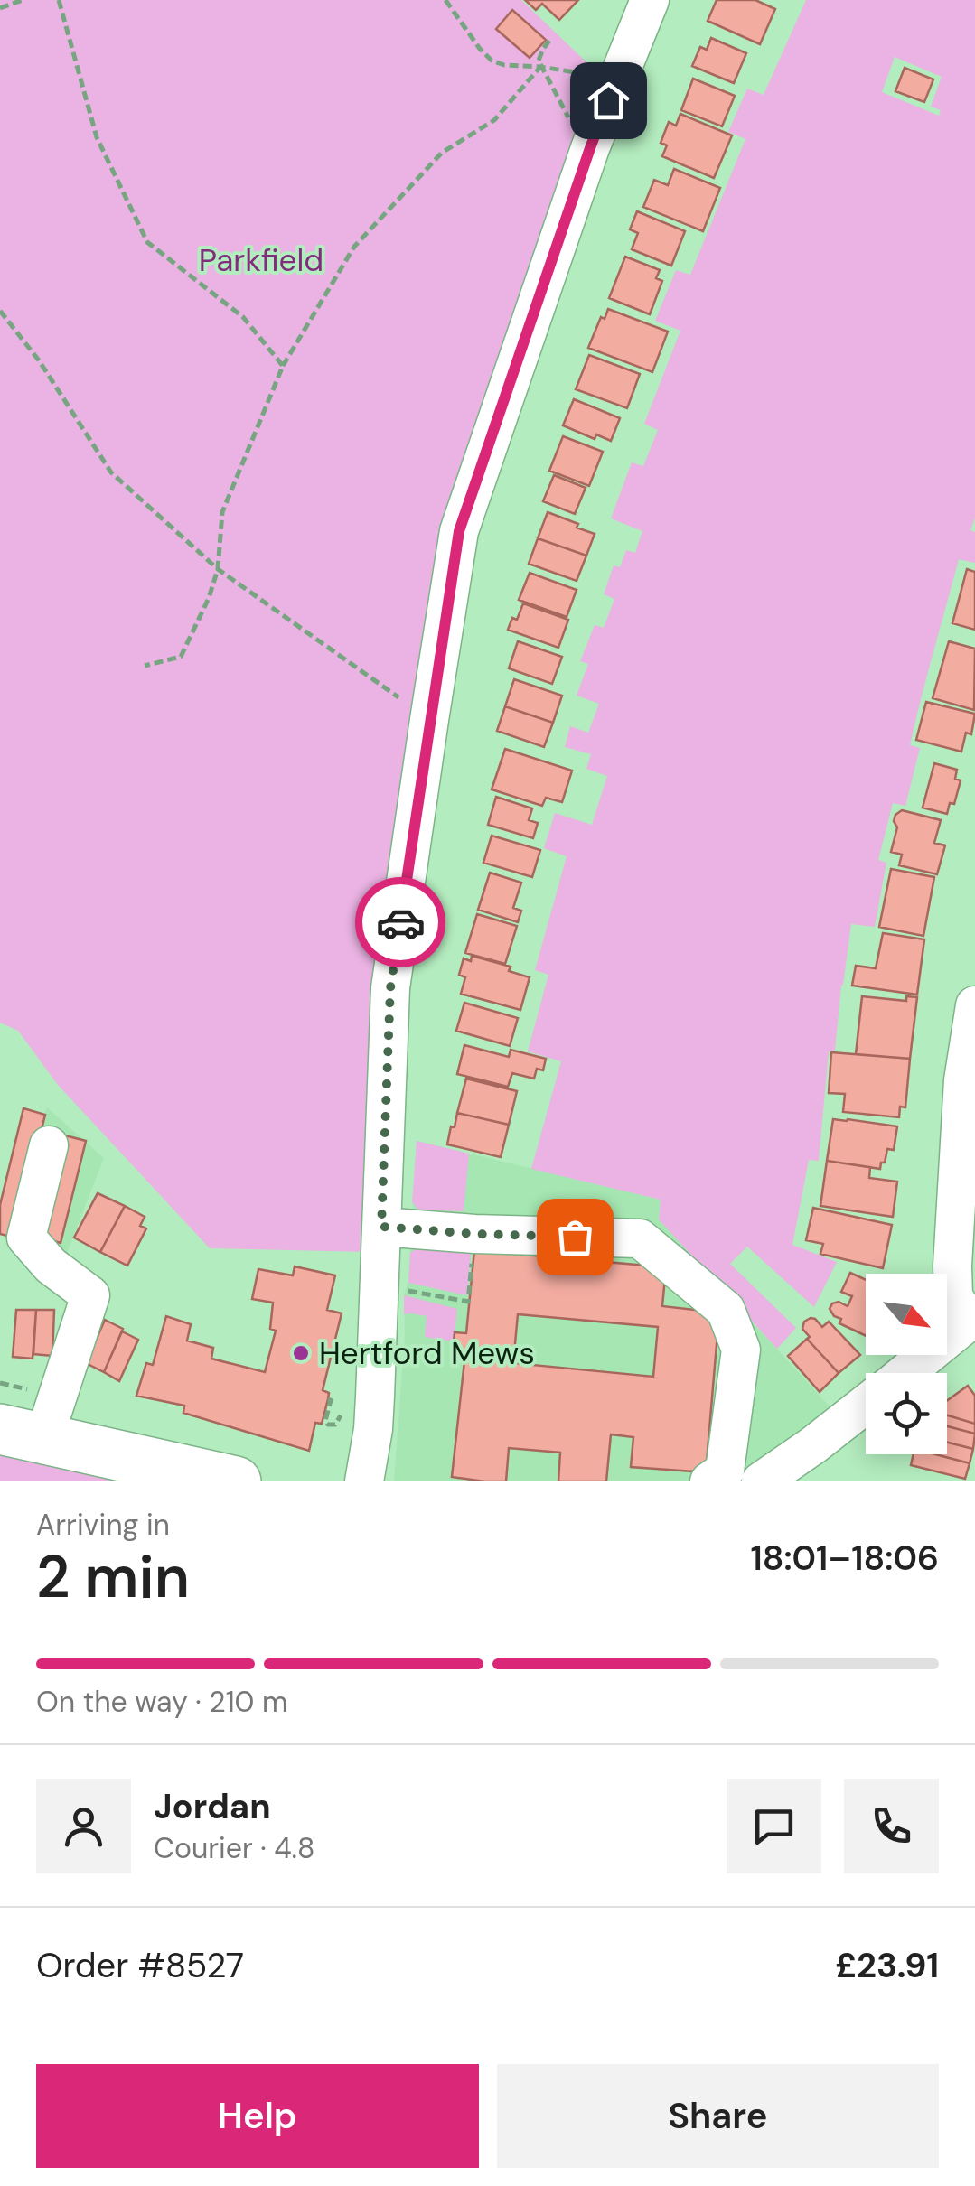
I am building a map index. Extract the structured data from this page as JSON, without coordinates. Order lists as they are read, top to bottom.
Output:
{
  "parks": ["Parkfield"],
  "places": ["Hertford Mews"],
  "north": "bottom right",
  "page": {
    "heading": ["2 min", "Arriving in", "18:01–18:06"],
    "panel": [
      "Jordan",
      "Courier · 4.8",
      "Order #8527",
      "£23.91"
    ],
    "bar": "On the way · 210 m",
    "buttons": ["Help", "Share"]
  }
}
